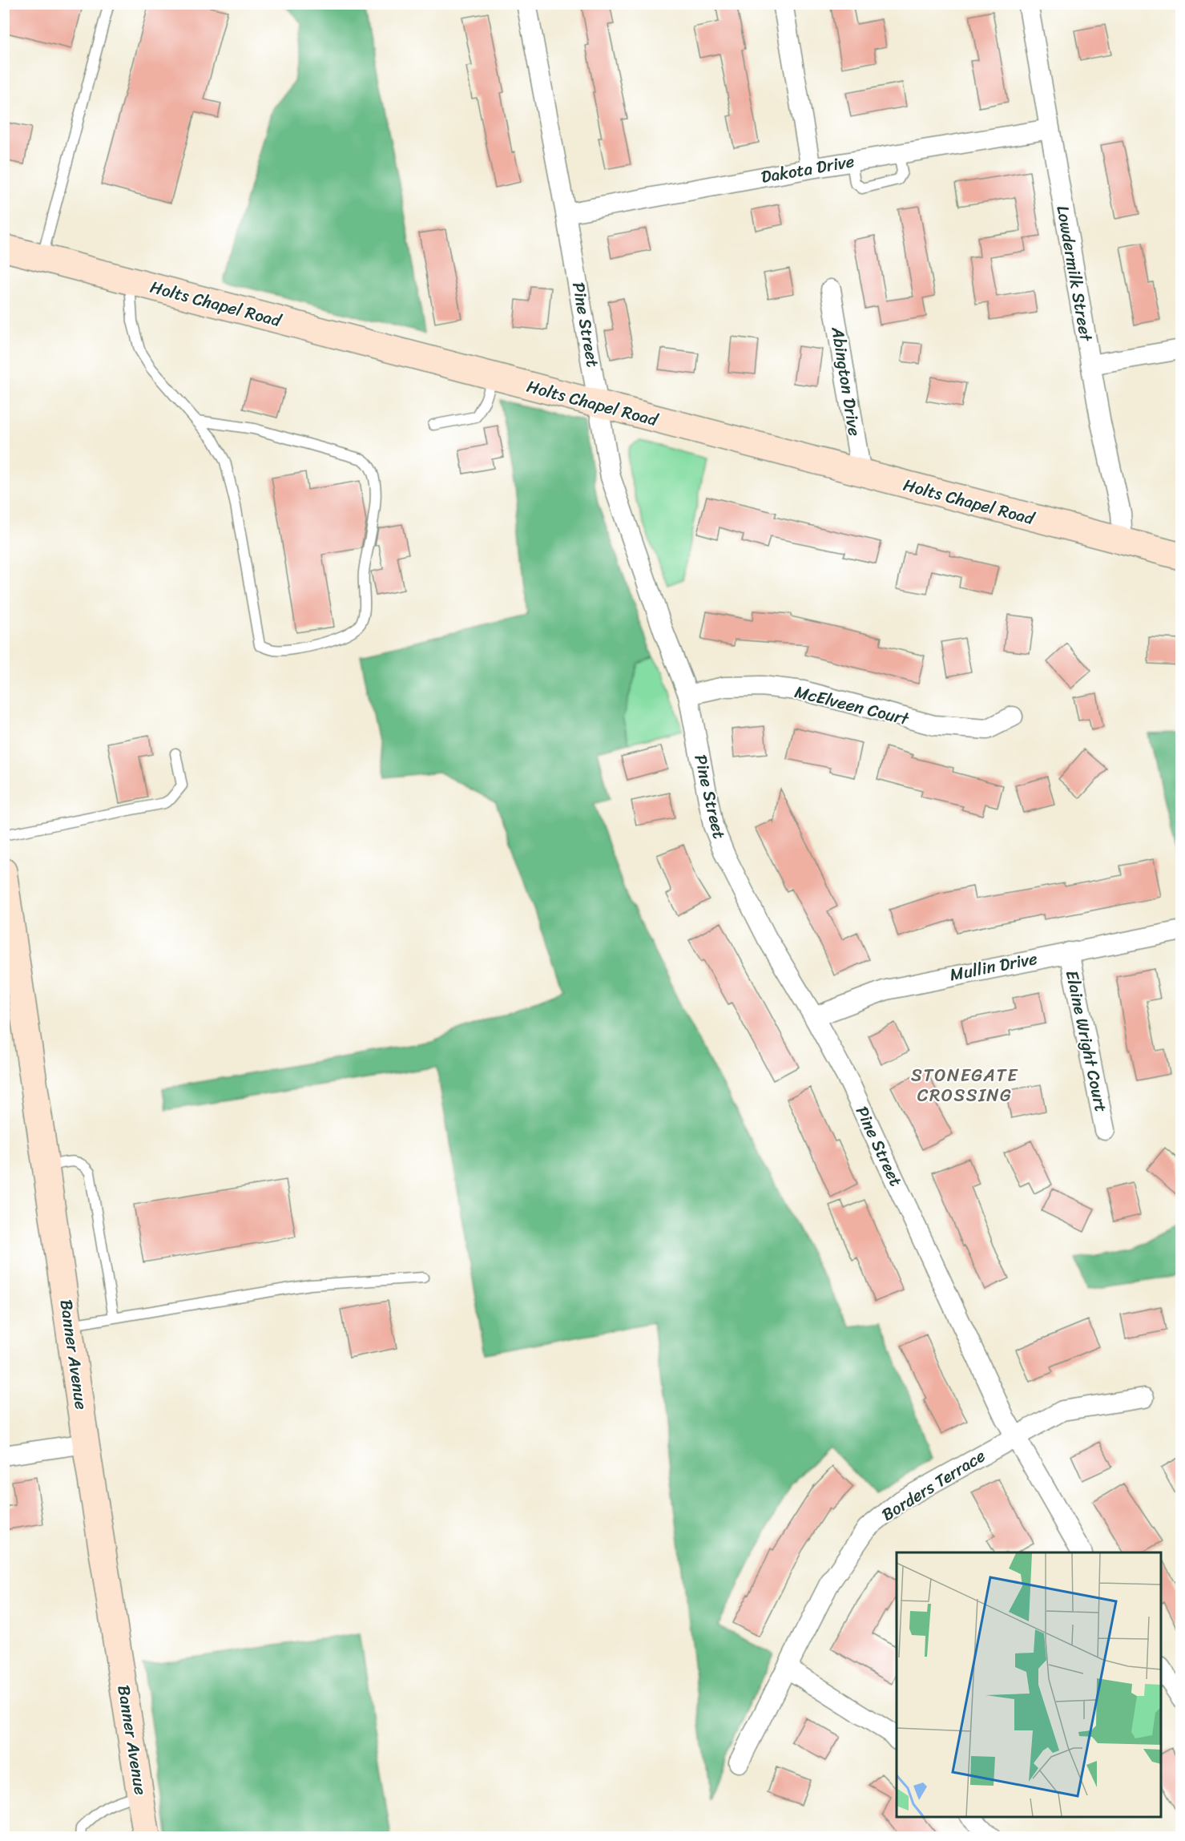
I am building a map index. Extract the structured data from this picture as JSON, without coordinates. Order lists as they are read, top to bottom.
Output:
{
  "streets": {
    "street": [
      "Dakota Drive",
      "Lowdermilk Street",
      "Holts Chapel Road",
      "Pine Street",
      "Abington Drive",
      "McElveen Court",
      "Mullin Drive",
      "Elaine Wright Court",
      "Banner Avenue",
      "Borders Terrace"
    ]
  },
  "crossings": [
    ["Dakota Drive", "Lowdermilk Street"],
    ["Dakota Drive", "Pine Street"],
    ["Lowdermilk Street", "Holts Chapel Road"],
    ["Holts Chapel Road", "Pine Street"],
    ["Holts Chapel Road", "Abington Drive"],
    ["Pine Street", "McElveen Court"],
    ["Pine Street", "Mullin Drive"],
    ["Pine Street", "Borders Terrace"],
    ["Mullin Drive", "Elaine Wright Court"]
  ],
  "districts": ["STONEGATE CROSSING"]
}
